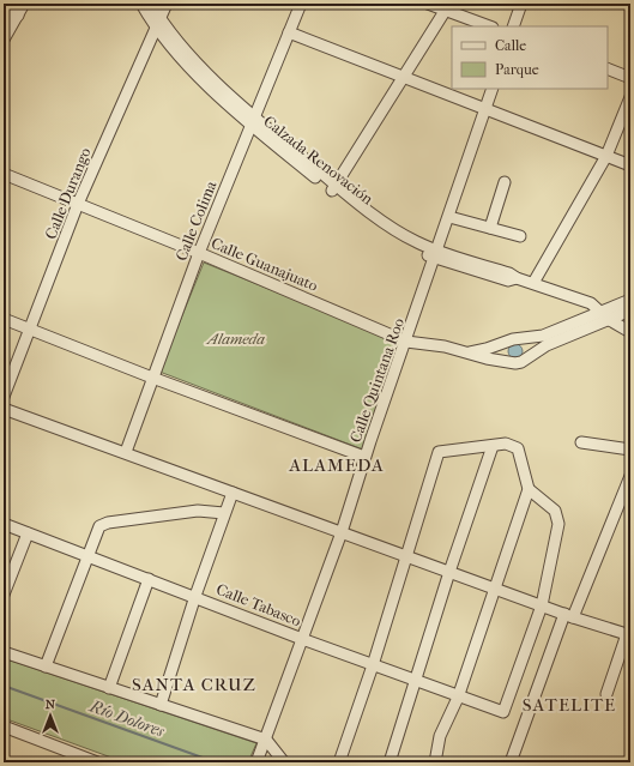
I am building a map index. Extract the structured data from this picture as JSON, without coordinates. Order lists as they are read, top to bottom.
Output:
{
  "streets": {
    "street": [
      "Calzada Renovación",
      "Calle Durango",
      "Calle Colima",
      "Calle Guanajuato",
      "Calle Quintana Roo",
      "Calle Tabasco"
    ]
  },
  "crossings": [
    ["Calzada Renovación", "Calle Durango"],
    ["Calzada Renovación", "Calle Colima"],
    ["Calzada Renovación", "Calle Quintana Roo"],
    ["Calle Durango", "Calle Guanajuato"],
    ["Calle Colima", "Calle Guanajuato"],
    ["Calle Guanajuato", "Calle Quintana Roo"],
    ["Calle Quintana Roo", "Calle Tabasco"]
  ],
  "districts": ["ALAMEDA", "SANTA CRUZ", "SATELITE"],
  "water": ["Río Dolores"],
  "parks": ["Alameda"],
  "legend": ["Calle", "Parque"],
  "north": "top"
}
